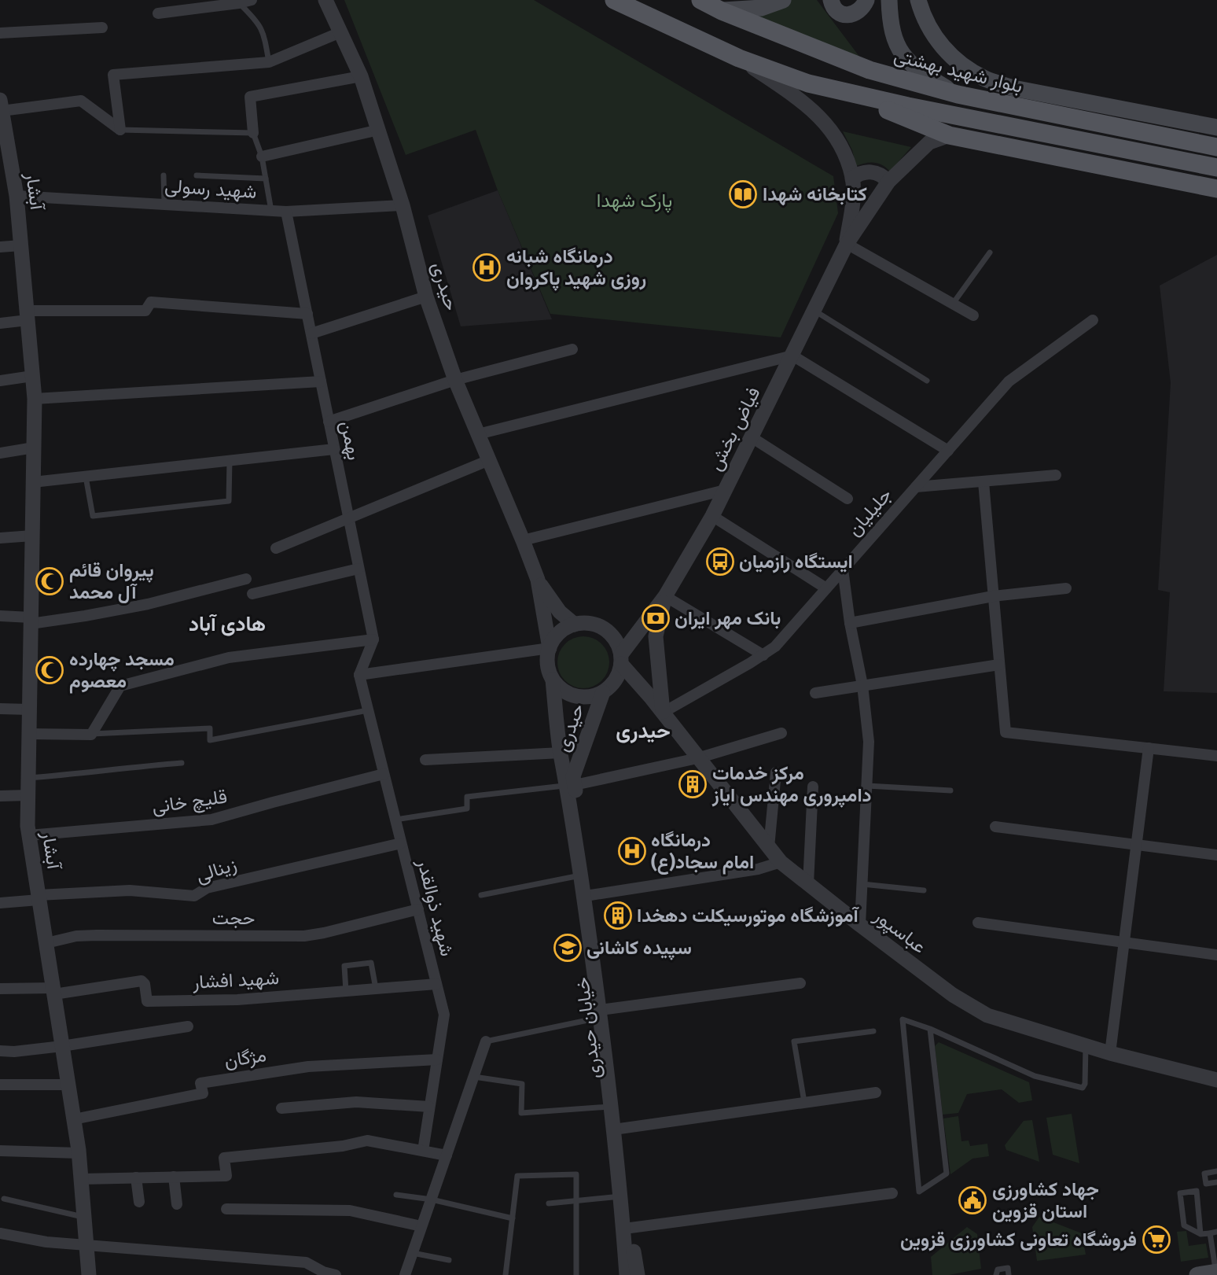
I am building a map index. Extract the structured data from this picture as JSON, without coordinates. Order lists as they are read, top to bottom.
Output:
{
  "streets": {
    "main road": ["بلوار شهید بهشتی"],
    "street": [
      "شهید رسولی",
      "آبشار",
      "حیدری",
      "فیاض بخش",
      "بهمن",
      "جلیلیان",
      "قلیچ خانی",
      "زینالی",
      "شهید ذوالقدر",
      "حجت",
      "عباسپور",
      "شهید افشار",
      "خیابان حیدری",
      "مژگان"
    ]
  },
  "crossings": [
    ["شهید رسولی", "آبشار"],
    ["شهید رسولی", "حیدری"],
    ["شهید رسولی", "بهمن"],
    ["آبشار", "قلیچ خانی"],
    ["آبشار", "زینالی"],
    ["آبشار", "حجت"],
    ["آبشار", "شهید افشار"],
    ["آبشار", "مژگان"],
    ["حیدری", "فیاض بخش"],
    ["حیدری", "عباسپور"],
    ["حیدری", "خیابان حیدری"],
    ["فیاض بخش", "عباسپور"],
    ["جلیلیان", "عباسپور"],
    ["قلیچ خانی", "شهید ذوالقدر"],
    ["زینالی", "شهید ذوالقدر"],
    ["شهید ذوالقدر", "حجت"],
    ["شهید ذوالقدر", "شهید افشار"],
    ["شهید ذوالقدر", "مژگان"]
  ],
  "districts": ["هادی آباد", "حیدری"],
  "parks": ["پارک شهدا"],
  "places": {
    "library": ["کتابخانه شهدا"],
    "hospital": ["درمانگاه شبانه روزی شهید پاکروان", "درمانگاه امام سجاد(ع)"],
    "bus stop": ["ایستگاه رازمیان"],
    "mosque": ["پیروان قائم آل محمد", "مسجد چهارده معصوم"],
    "bank": ["بانک مهر ایران"],
    "building": ["مرکز خدمات دامپروری مهندس ایاز", "آموزشگاه موتورسیکلت دهخدا"],
    "school or university": ["سپیده کاشانی"],
    "public building": ["جهاد کشاورزی استان قزوین"],
    "supermarket": ["فروشگاه تعاونی کشاورزی قزوین"]
  }
}
